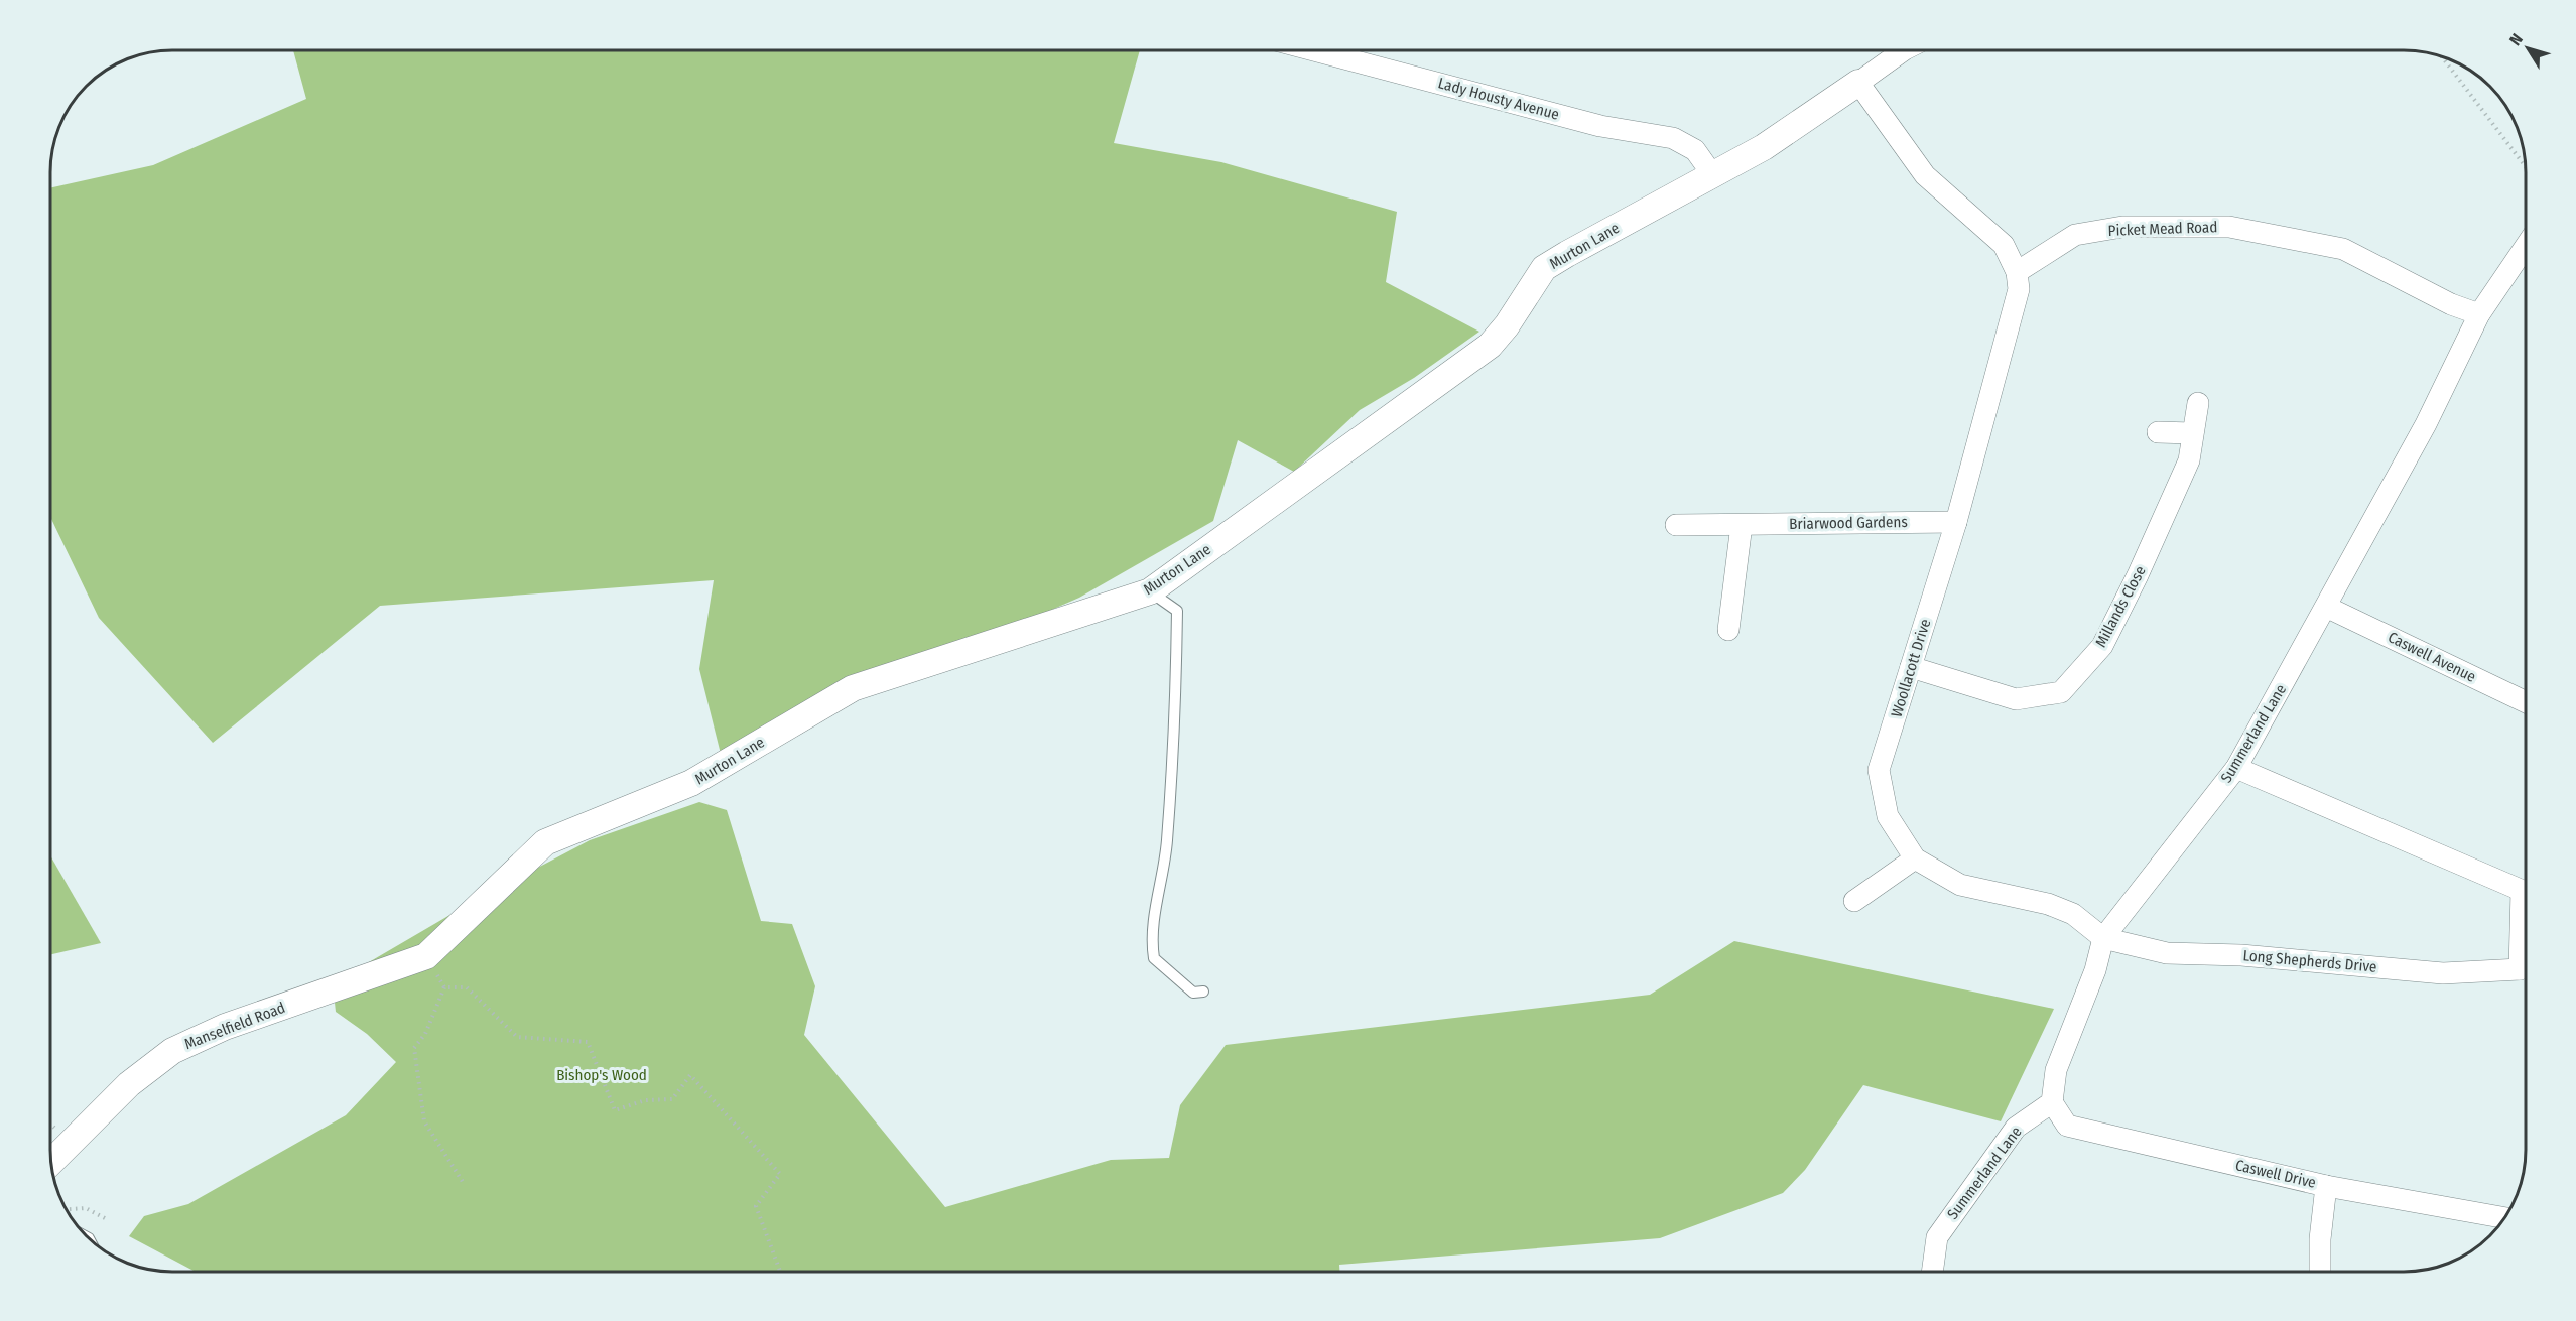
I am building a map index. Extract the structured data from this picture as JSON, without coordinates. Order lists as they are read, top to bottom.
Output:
{
  "streets": {
    "street": [
      "Lady Housty Avenue",
      "Picket Mead Road",
      "Murton Lane",
      "Briarwood Gardens",
      "Millands Close",
      "Caswell Avenue",
      "Woollacott Drive",
      "Summerland Lane",
      "Long Shepherds Drive",
      "Manselfield Road",
      "Caswell Drive"
    ]
  },
  "crossings": [
    ["Lady Housty Avenue", "Murton Lane"],
    ["Picket Mead Road", "Woollacott Drive"],
    ["Picket Mead Road", "Summerland Lane"],
    ["Murton Lane", "Manselfield Road"],
    ["Briarwood Gardens", "Woollacott Drive"],
    ["Millands Close", "Woollacott Drive"],
    ["Caswell Avenue", "Summerland Lane"],
    ["Woollacott Drive", "Summerland Lane"],
    ["Woollacott Drive", "Long Shepherds Drive"],
    ["Summerland Lane", "Long Shepherds Drive"],
    ["Summerland Lane", "Caswell Drive"]
  ],
  "parks": ["Bishop's Wood"],
  "north": "top left"
}
